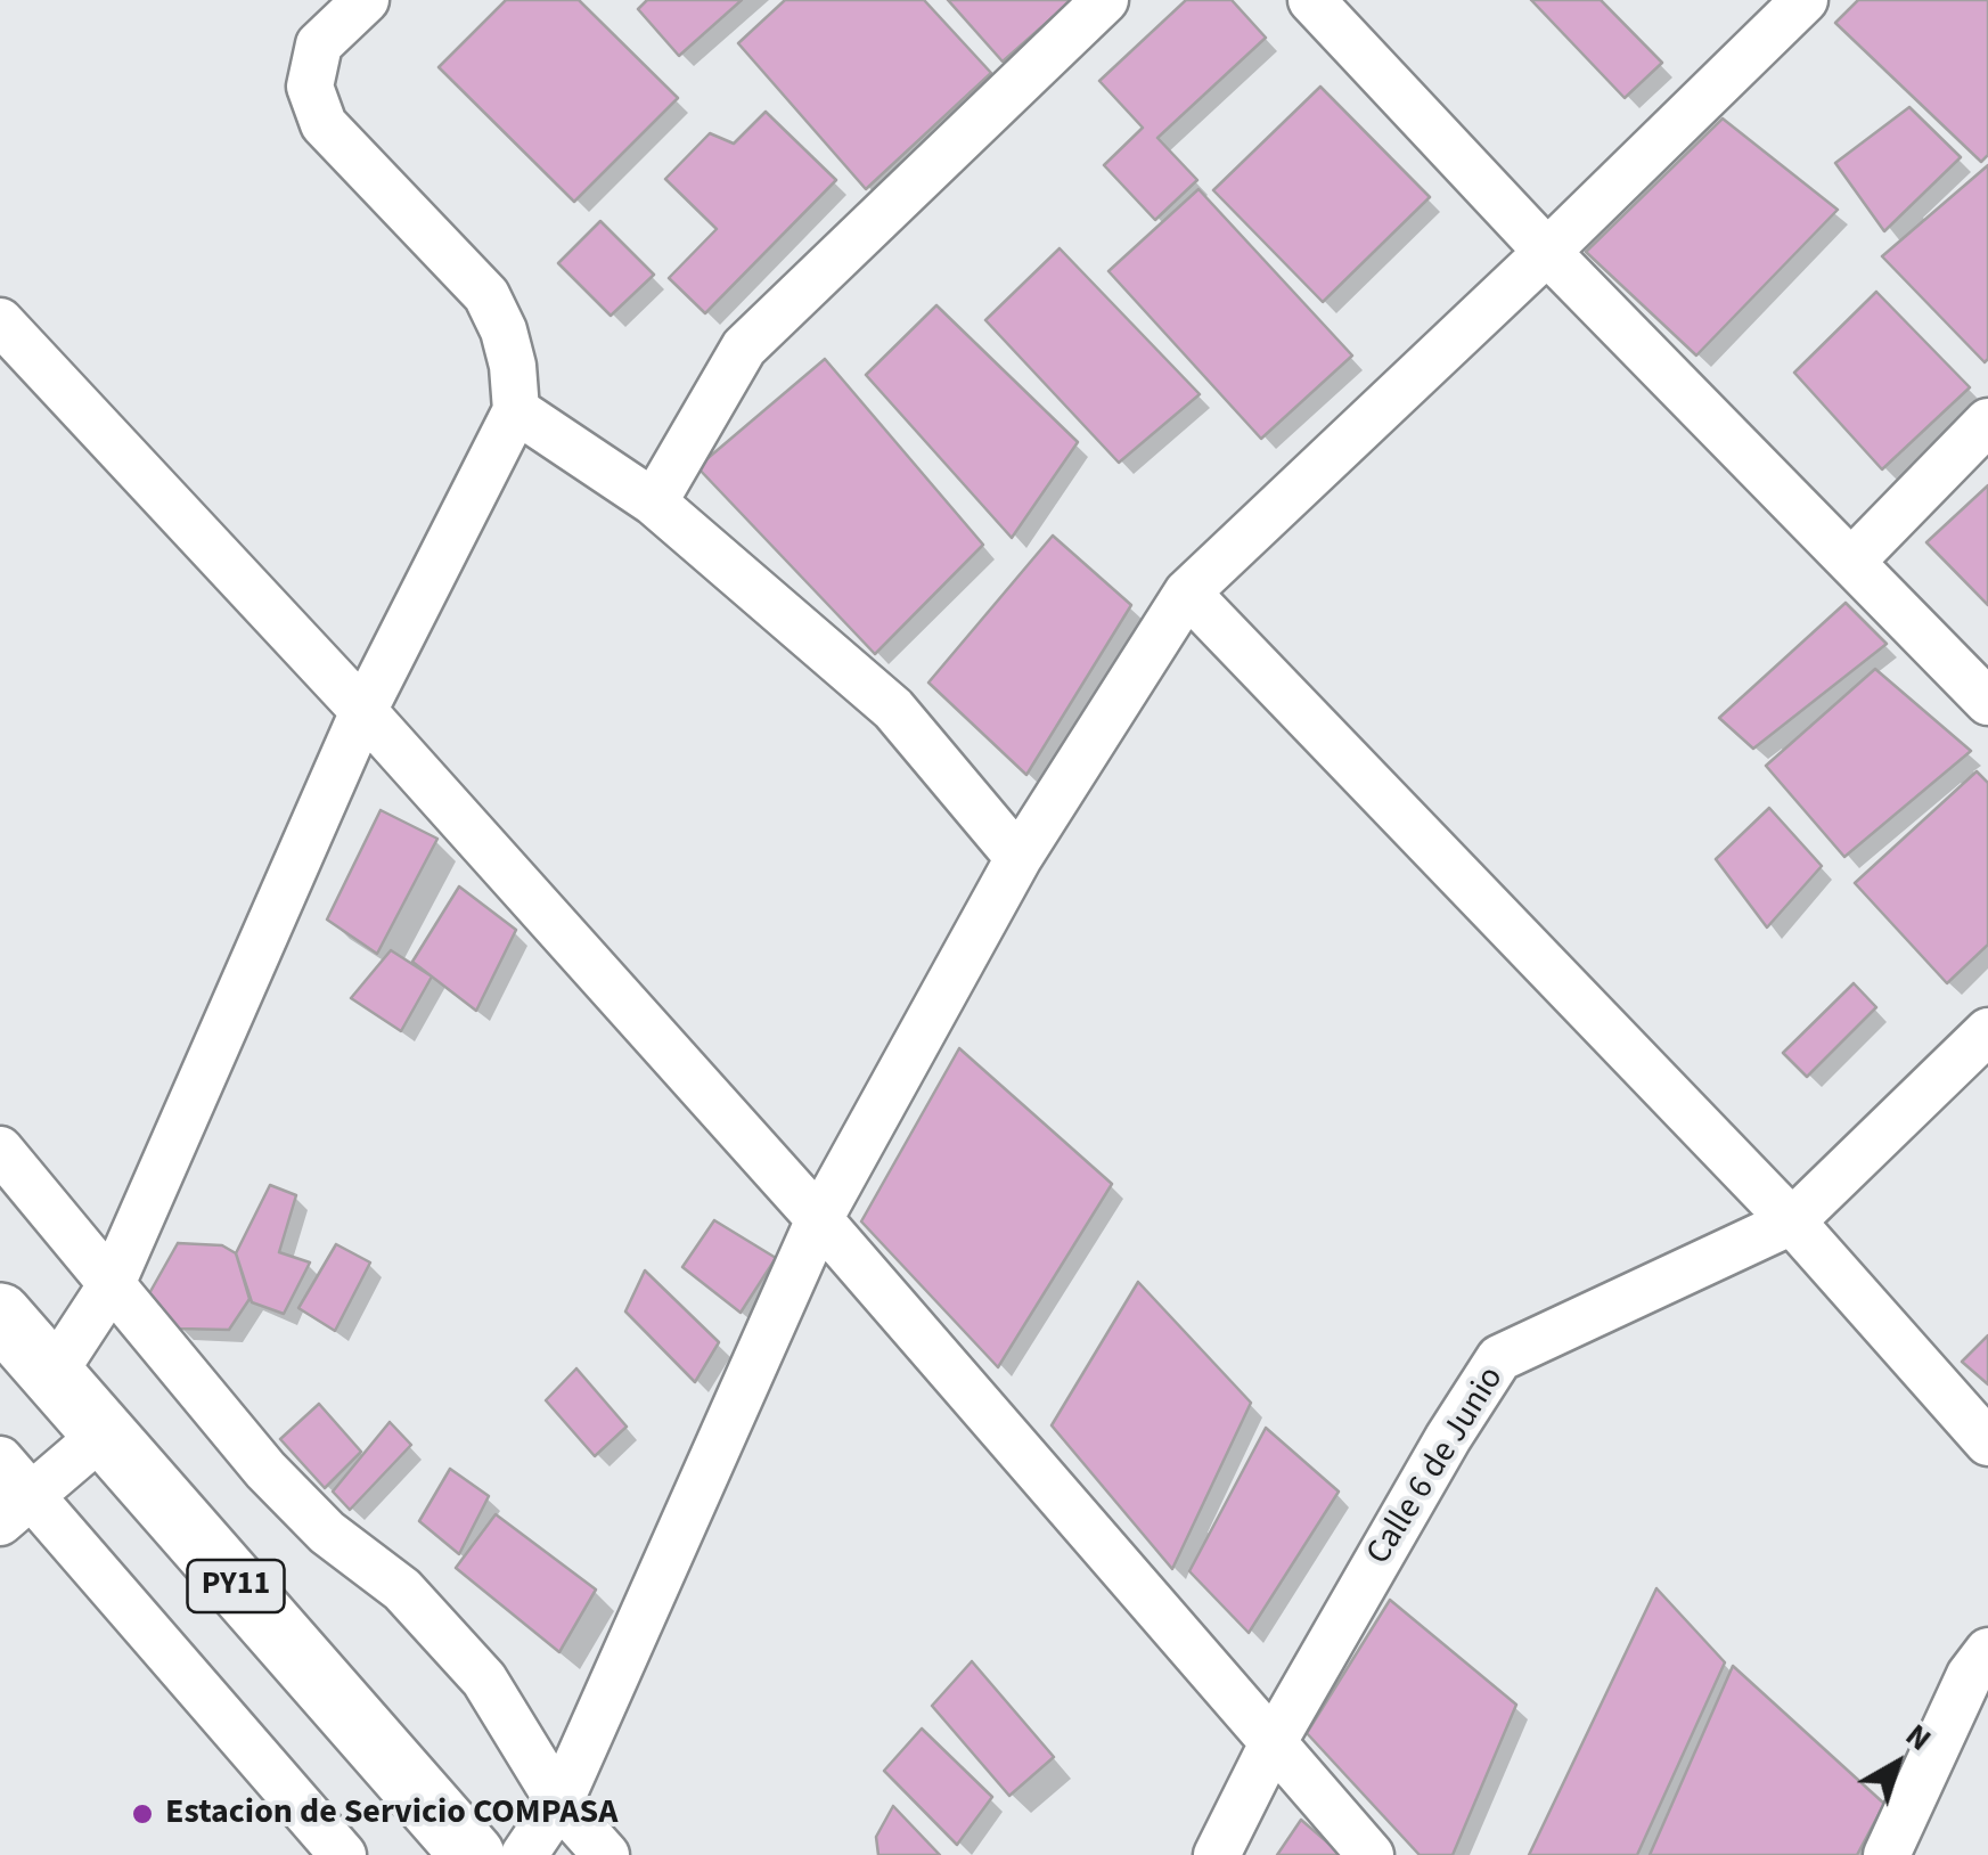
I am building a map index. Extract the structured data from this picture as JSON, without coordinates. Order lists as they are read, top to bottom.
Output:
{
  "streets": {
    "highway": ["PY11"],
    "street": ["Calle 6 de Junio"]
  },
  "places": ["Estacion de Servicio COMPASA"],
  "north": "top right"
}
